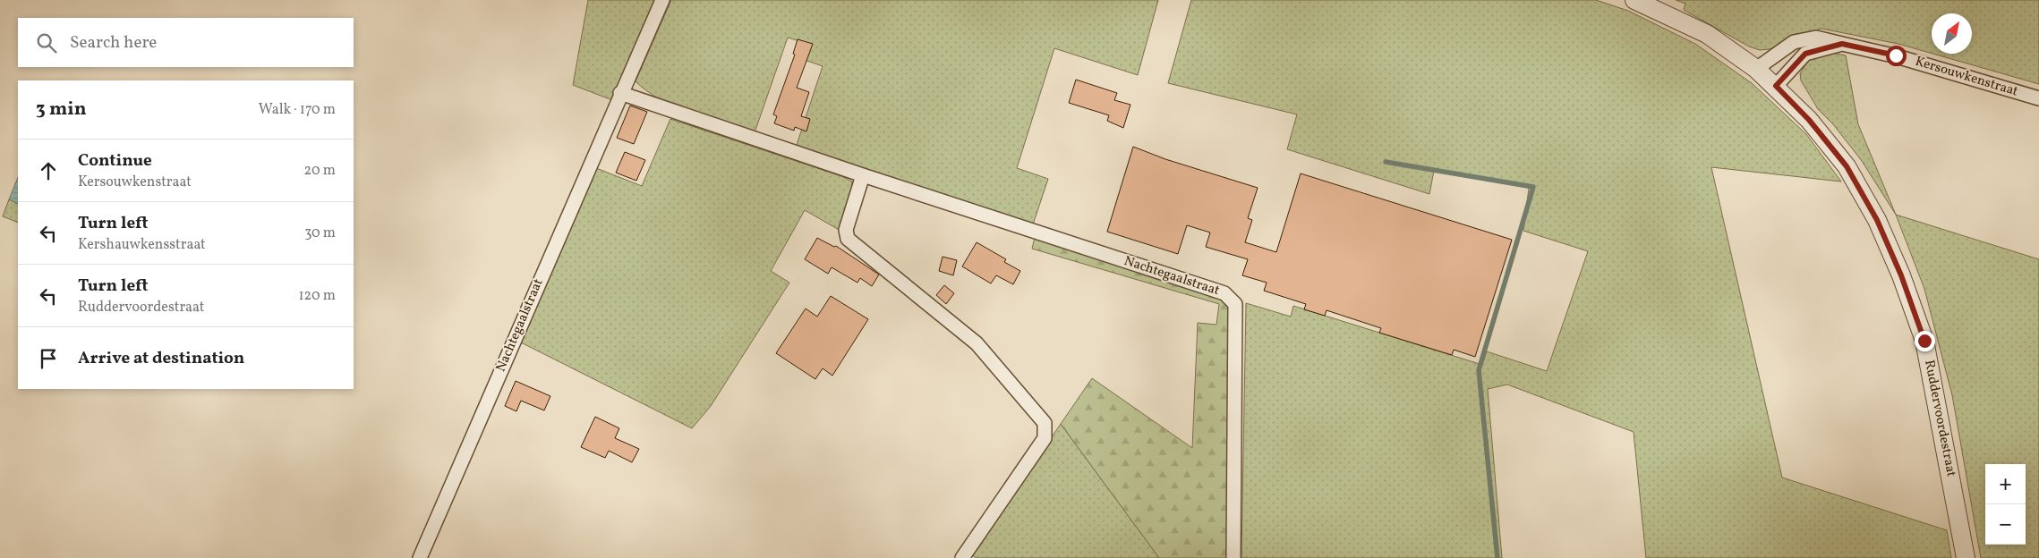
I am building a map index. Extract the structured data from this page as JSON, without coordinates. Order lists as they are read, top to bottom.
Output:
{
  "streets": {
    "street": ["Kersouwkenstraat", "Nachtegaalstraat", "Ruddervoordestraat"]
  },
  "crossings": [
    ["Kersouwkenstraat", "Ruddervoordestraat"]
  ],
  "north": "top right",
  "page": {
    "search": "Search here",
    "heading": ["3 min", "Walk · 170 m"],
    "list": [
      ["Continue", "Kersouwkenstraat", "20 m"],
      ["Turn left", "Kershauwkensstraat", "30 m"],
      ["Turn left", "Ruddervoordestraat", "120 m"],
      "Arrive at destination"
    ],
    "map_buttons": ["+", "−"]
  }
}
